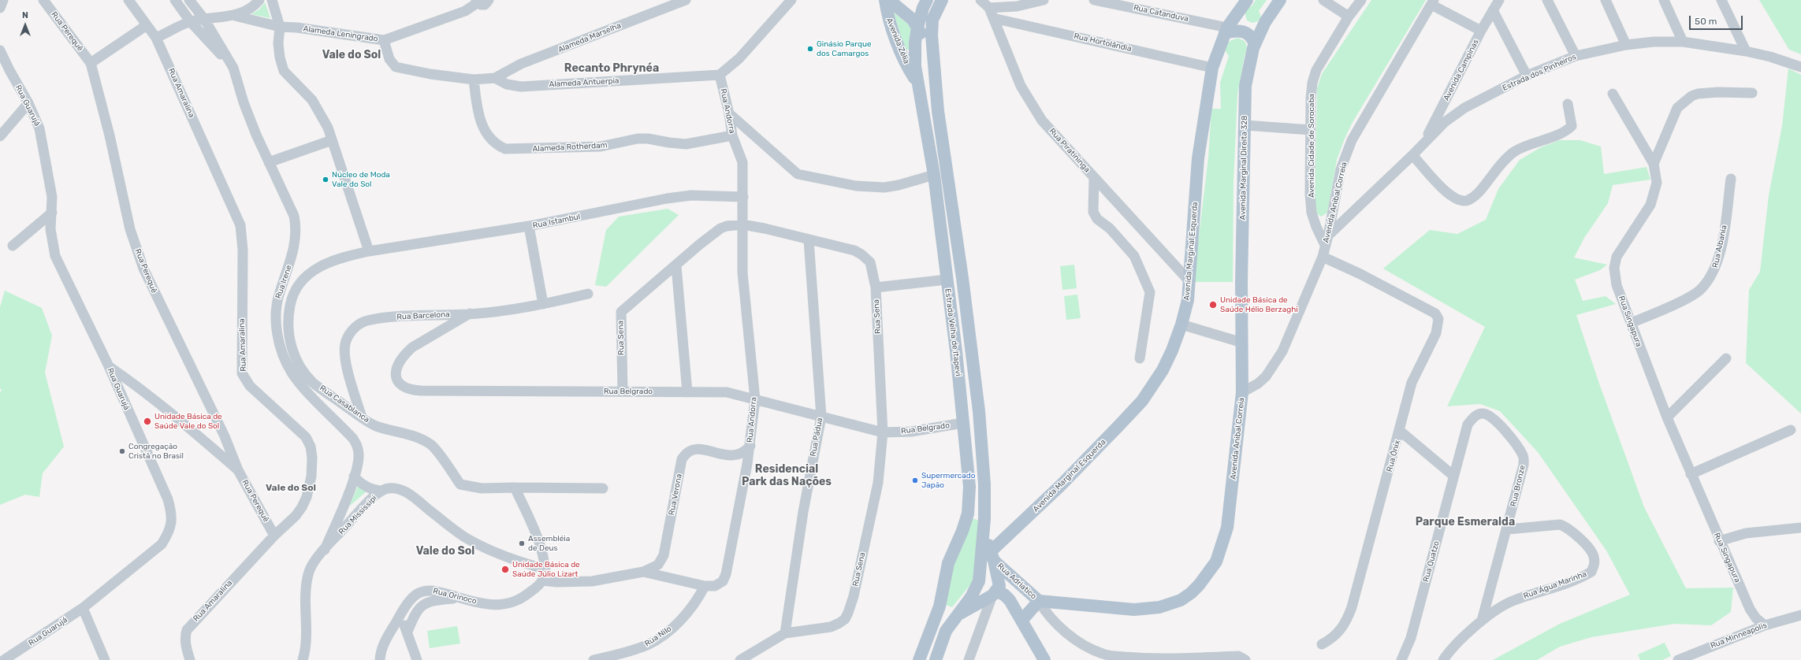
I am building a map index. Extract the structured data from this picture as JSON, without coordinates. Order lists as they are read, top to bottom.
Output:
{
  "streets": {
    "main road": [
      "Avenida Zélia",
      "Avenida Marginal Direita 328",
      "Avenida Anibal Correia",
      "Avenida Marginal Esquerda",
      "Estrada Velha de Itapevi",
      "Rua Adriatico"
    ],
    "street": [
      "Rua Catanduva",
      "Rua Perequê",
      "Alameda Leningrado",
      "Alameda Marselha",
      "Rua Hortolândia",
      "Avenida Campinas",
      "Estrada dos Pinheiros",
      "Alameda Antuerpia",
      "Rua Amaralina",
      "Rua Guarujá",
      "Rua Andorra",
      "Avenida Cidade de Sorocaba",
      "Alameda Rotherdam",
      "Rua Piratininga",
      "Rua Istambul",
      "Rua Albania",
      "Rua Irene",
      "Rua Barcelona",
      "Rua Sena",
      "Rua Singapura",
      "Rua Belgrado",
      "Rua Casablanca",
      "Rua Pádua",
      "Rua Ônix",
      "Rua Bronze",
      "Rua Verona",
      "Rua Mississipi",
      "Rua Quatzo",
      "Rua Água Marinha",
      "Rua Orinoco",
      "Rua Minneapolis",
      "Rua Nilo"
    ]
  },
  "crossings": [
    ["Rua Catanduva", "Avenida Marginal Esquerda"],
    ["Rua Perequê", "Rua Amaralina"],
    ["Alameda Leningrado", "Alameda Antuerpia"],
    ["Alameda Marselha", "Alameda Antuerpia"],
    ["Avenida Zélia", "Estrada Velha de Itapevi"],
    ["Rua Hortolândia", "Rua Piratininga"],
    ["Rua Hortolândia", "Avenida Marginal Esquerda"],
    ["Avenida Campinas", "Estrada dos Pinheiros"],
    ["Estrada dos Pinheiros", "Avenida Cidade de Sorocaba"],
    ["Estrada dos Pinheiros", "Avenida Anibal Correia"],
    ["Alameda Antuerpia", "Rua Andorra"],
    ["Alameda Antuerpia", "Alameda Rotherdam"],
    ["Rua Andorra", "Alameda Rotherdam"],
    ["Rua Andorra", "Rua Istambul"],
    ["Rua Andorra", "Rua Sena"],
    ["Rua Andorra", "Rua Belgrado"],
    ["Rua Andorra", "Rua Verona"],
    ["Rua Andorra", "Rua Orinoco"],
    ["Rua Andorra", "Rua Nilo"],
    ["Avenida Cidade de Sorocaba", "Avenida Anibal Correia"],
    ["Rua Piratininga", "Avenida Marginal Esquerda"],
    ["Avenida Marginal Direita 328", "Avenida Anibal Correia"],
    ["Avenida Anibal Correia", "Rua Ônix"],
    ["Avenida Anibal Correia", "Rua Adriatico"],
    ["Rua Albania", "Rua Singapura"],
    ["Avenida Marginal Esquerda", "Rua Adriatico"],
    ["Rua Irene", "Rua Casablanca"],
    ["Rua Irene", "Rua Mississipi"],
    ["Rua Barcelona", "Rua Belgrado"],
    ["Rua Barcelona", "Rua Casablanca"],
    ["Rua Sena", "Rua Belgrado"],
    ["Rua Sena", "Rua Pádua"],
    ["Rua Singapura", "Rua Minneapolis"],
    ["Estrada Velha de Itapevi", "Rua Belgrado"],
    ["Rua Belgrado", "Rua Pádua"],
    ["Rua Bronze", "Rua Quatzo"],
    ["Rua Bronze", "Rua Água Marinha"]
  ],
  "districts": [
    "Vale do Sol",
    "Recanto Phrynéa",
    "Residencial Park das Nações",
    "Vale do Sol",
    "Parque Esmeralda",
    "Vale do Sol"
  ],
  "places": [
    "Ginásio Parque dos Camargos",
    "Núcleo de Moda Vale do Sol",
    "Unidade Básica de Saúde Hélio Berzaghi",
    "Unidade Básica de Saúde Vale do Sol",
    "Congregação Cristã no Brasil",
    "Supermercado Japão",
    "Assembléia de Deus",
    "Unidade Básica de Saúde Júlio Lizart"
  ],
  "scale_bar": "50 m",
  "north": "top"
}
